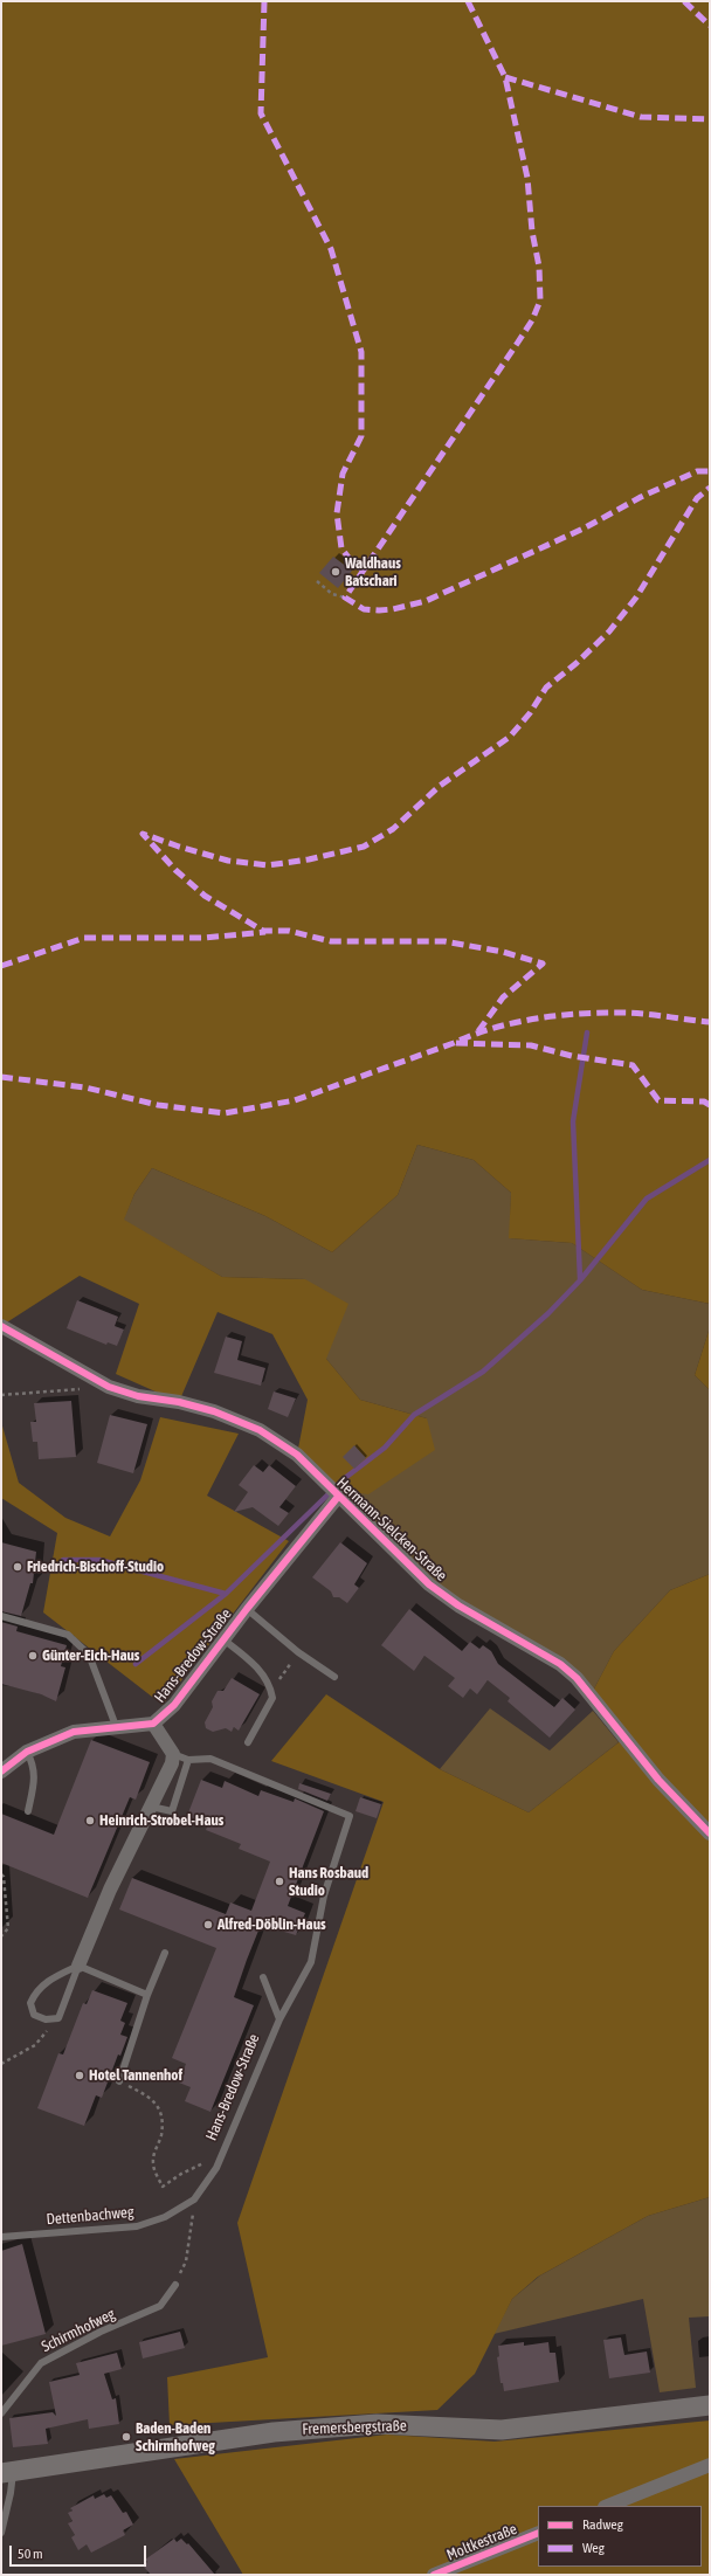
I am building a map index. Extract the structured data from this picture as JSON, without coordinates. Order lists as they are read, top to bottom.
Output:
{
  "streets": {
    "main road": ["Fremersbergstraße"],
    "street": ["Hermann-Sielcken-Straße", "Hans-Bredow-Straße", "Moltkestraße"],
    "lane": ["Dettenbachweg", "Schirmhofweg"]
  },
  "crossings": [
    ["Hermann-Sielcken-Straße", "Hans-Bredow-Straße"],
    ["Hans-Bredow-Straße", "Dettenbachweg"]
  ],
  "places": [
    "Waldhaus Batschari",
    "Friedrich-Bischoff-Studio",
    "Günter-Eich-Haus",
    "Heinrich-Strobel-Haus",
    "Hans Rosbaud Studio",
    "Alfred-Döblin-Haus",
    "Hotel Tannenhof",
    "Baden-Baden Schirmhofweg"
  ],
  "legend": ["Radweg", "Weg"],
  "scale_bar": "50 m"
}
